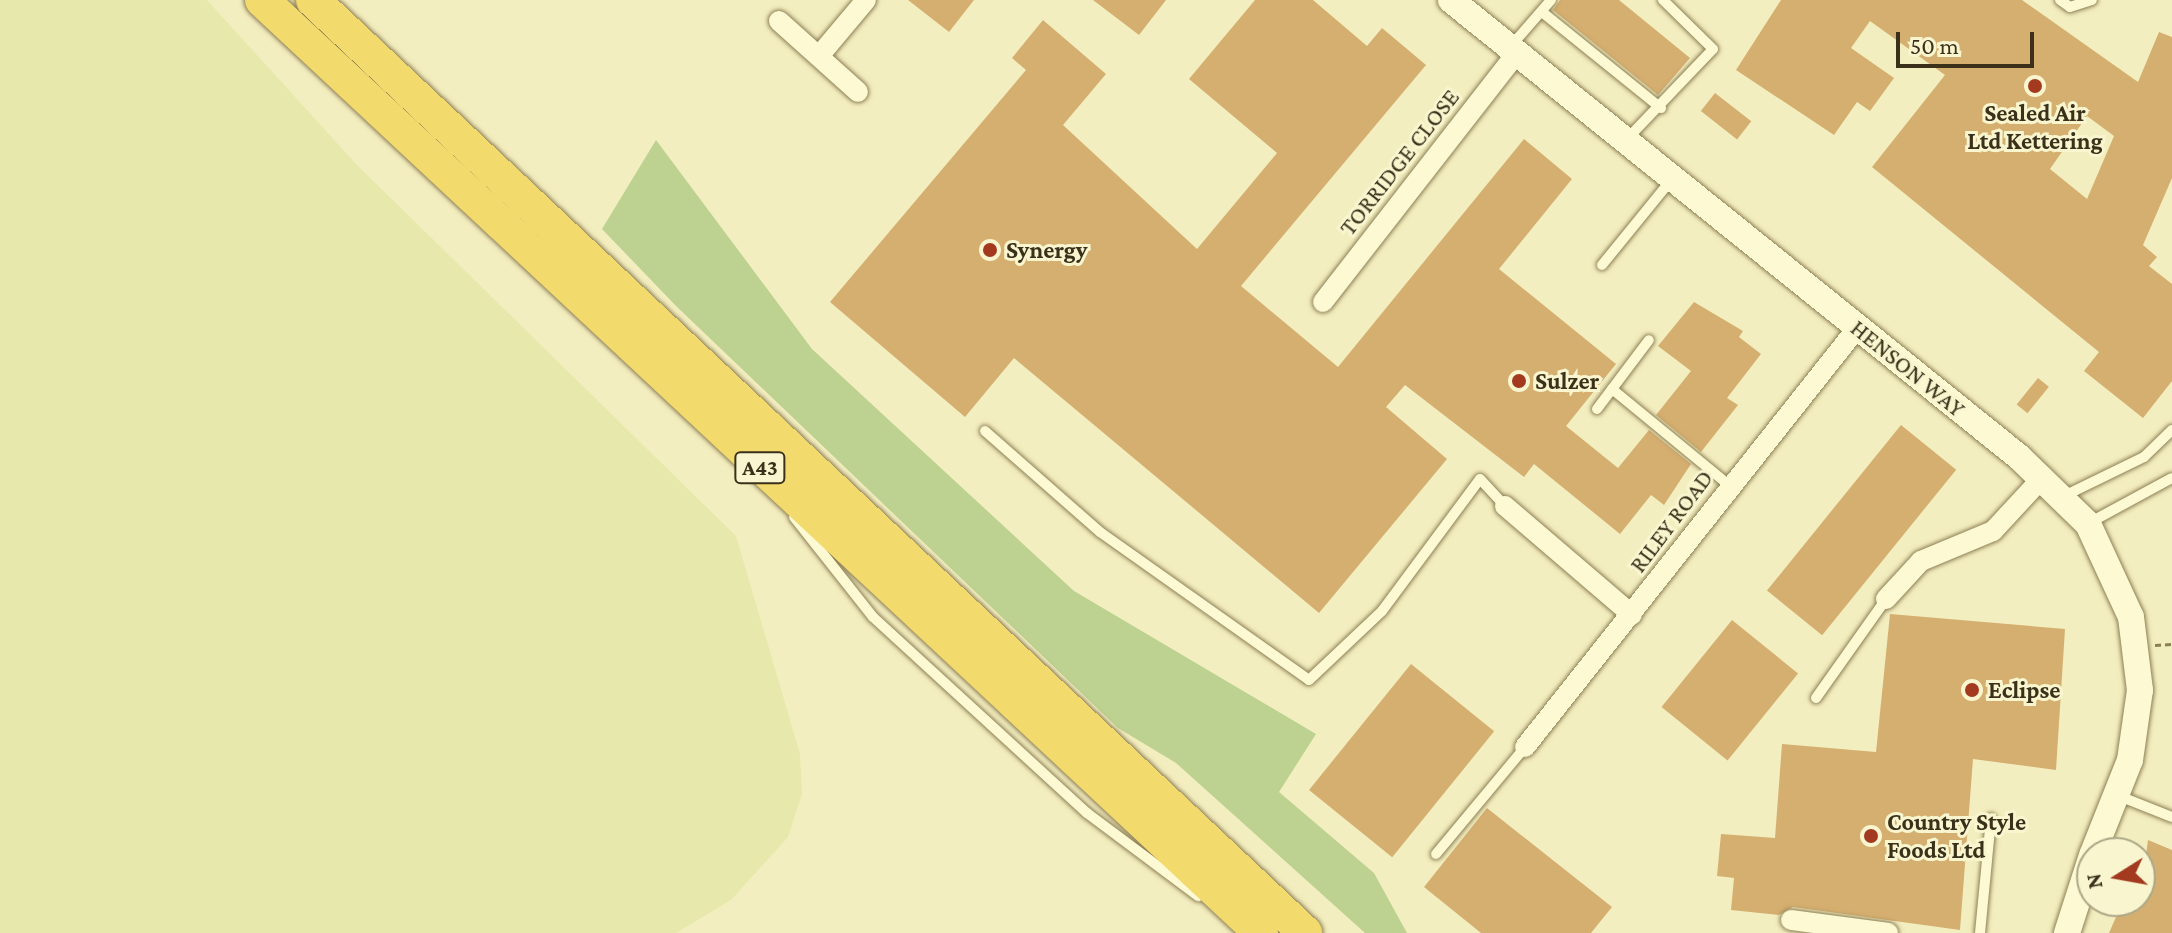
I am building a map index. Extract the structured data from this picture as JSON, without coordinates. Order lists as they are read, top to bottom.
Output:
{
  "streets": {
    "highway": ["A43"],
    "street": ["TORRIDGE CLOSE", "HENSON WAY", "RILEY ROAD"]
  },
  "crossings": [
    ["TORRIDGE CLOSE", "HENSON WAY"],
    ["HENSON WAY", "RILEY ROAD"]
  ],
  "places": [
    "Sealed Air Ltd Kettering",
    "Synergy",
    "Sulzer",
    "Eclipse",
    "Country Style Foods Ltd"
  ],
  "scale_bar": "50 m",
  "north": "left"
}
